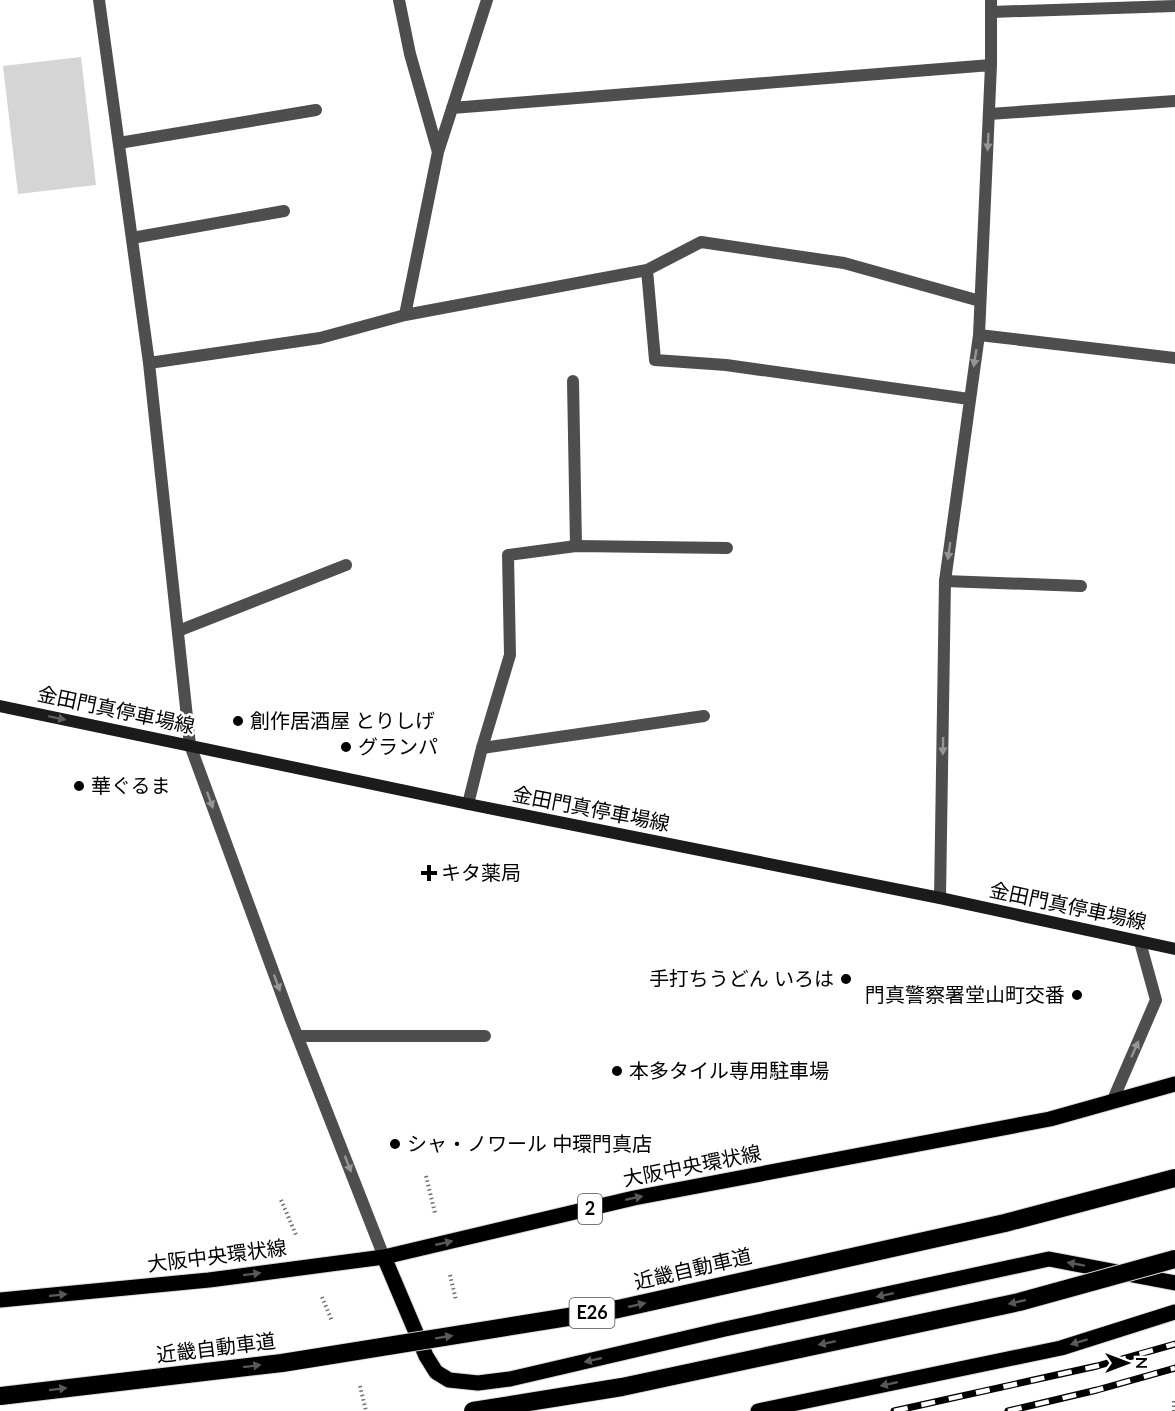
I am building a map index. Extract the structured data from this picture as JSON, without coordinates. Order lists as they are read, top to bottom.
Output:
{
  "streets": {
    "highway": ["近畿自動車道", "E26"],
    "main road": ["金田門真停車場線", "大阪中央環状線", "2"]
  },
  "one_way": ["大阪中央環状線"],
  "places": {
    "other": [
      "創作居酒屋 とりしげ",
      "グランパ",
      "華ぐるま",
      "手打ちうどん いろは",
      "門真警察署堂山町交番",
      "本多タイル専用駐車場",
      "シャ・ノワール 中環門真店"
    ],
    "health": ["キタ薬局"]
  },
  "north": "right"
}
